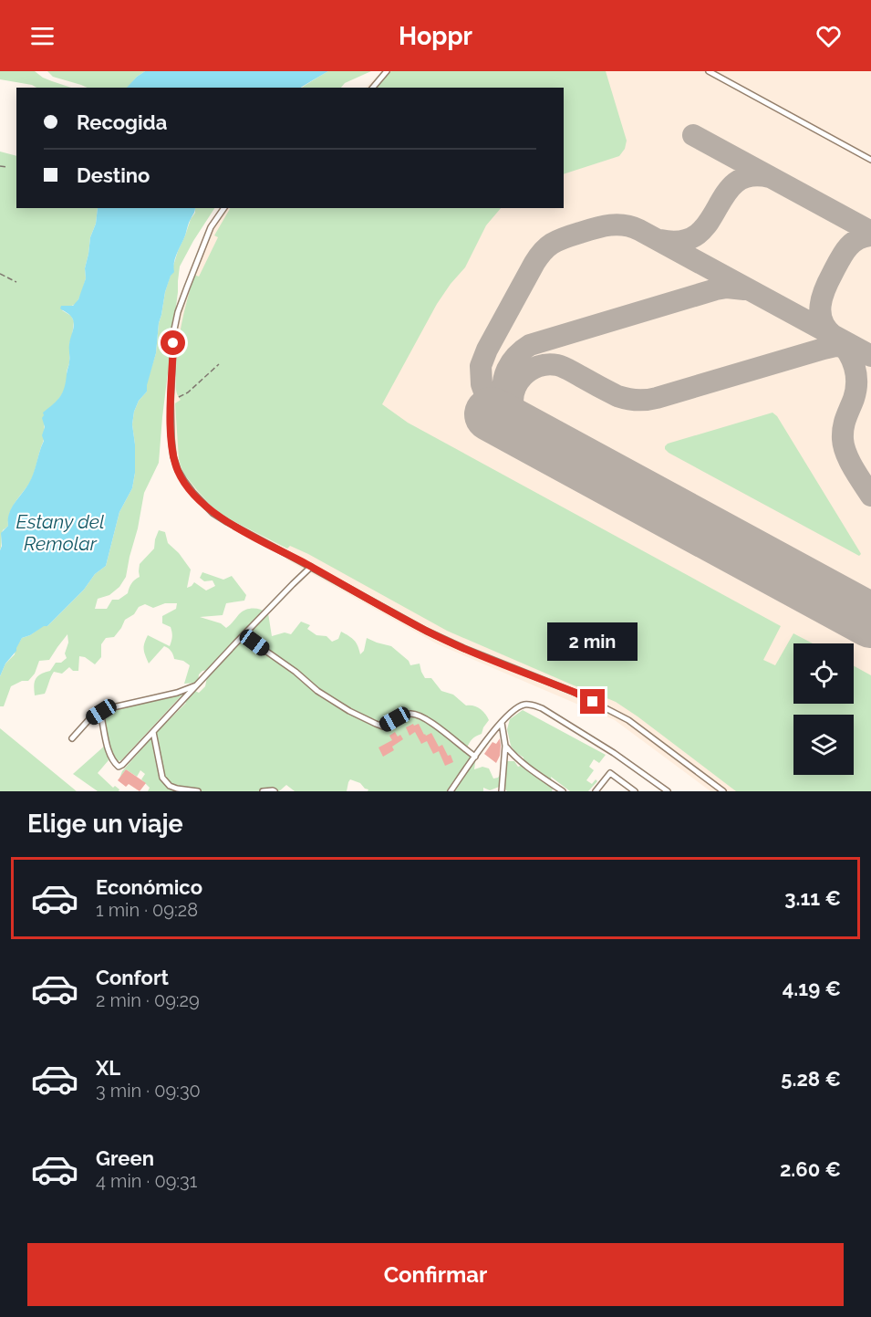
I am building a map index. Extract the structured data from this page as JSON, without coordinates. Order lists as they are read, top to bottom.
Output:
{
  "water": ["Estany del Remolar"],
  "page": {
    "header": "Hoppr",
    "banner": ["Recogida", "Destino"],
    "bubble": "2 min",
    "heading": "Elige un viaje",
    "list": [
      {
        "name": "Económico",
        "note": "1 min · 09:28",
        "value": "3.11 €"
      },
      {
        "name": "Confort",
        "note": "2 min · 09:29",
        "value": "4.19 €"
      },
      {
        "name": "XL",
        "note": "3 min · 09:30",
        "value": "5.28 €"
      },
      {
        "name": "Green",
        "note": "4 min · 09:31",
        "value": "2.60 €"
      }
    ],
    "buttons": "Confirmar"
  }
}
